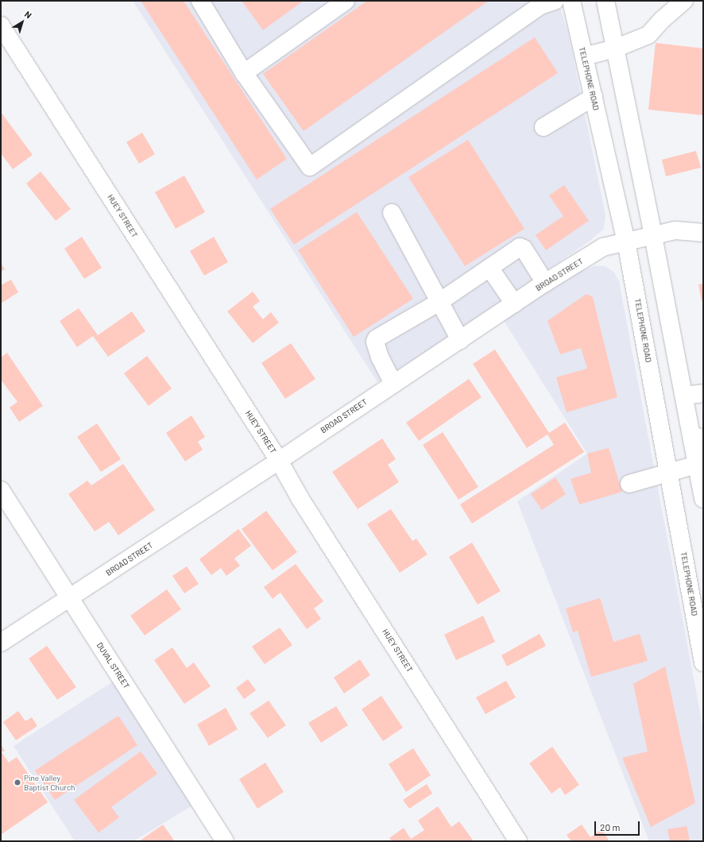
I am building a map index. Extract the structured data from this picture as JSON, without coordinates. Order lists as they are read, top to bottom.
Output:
{
  "streets": {
    "street": [
      "TELEPHONE ROAD",
      "HUEY STREET",
      "BROAD STREET",
      "DUVAL STREET"
    ]
  },
  "crossings": [
    ["TELEPHONE ROAD", "BROAD STREET"],
    ["HUEY STREET", "BROAD STREET"],
    ["BROAD STREET", "DUVAL STREET"]
  ],
  "places": ["Pine Valley Baptist Church"],
  "scale_bar": "20 m",
  "north": "top right"
}
